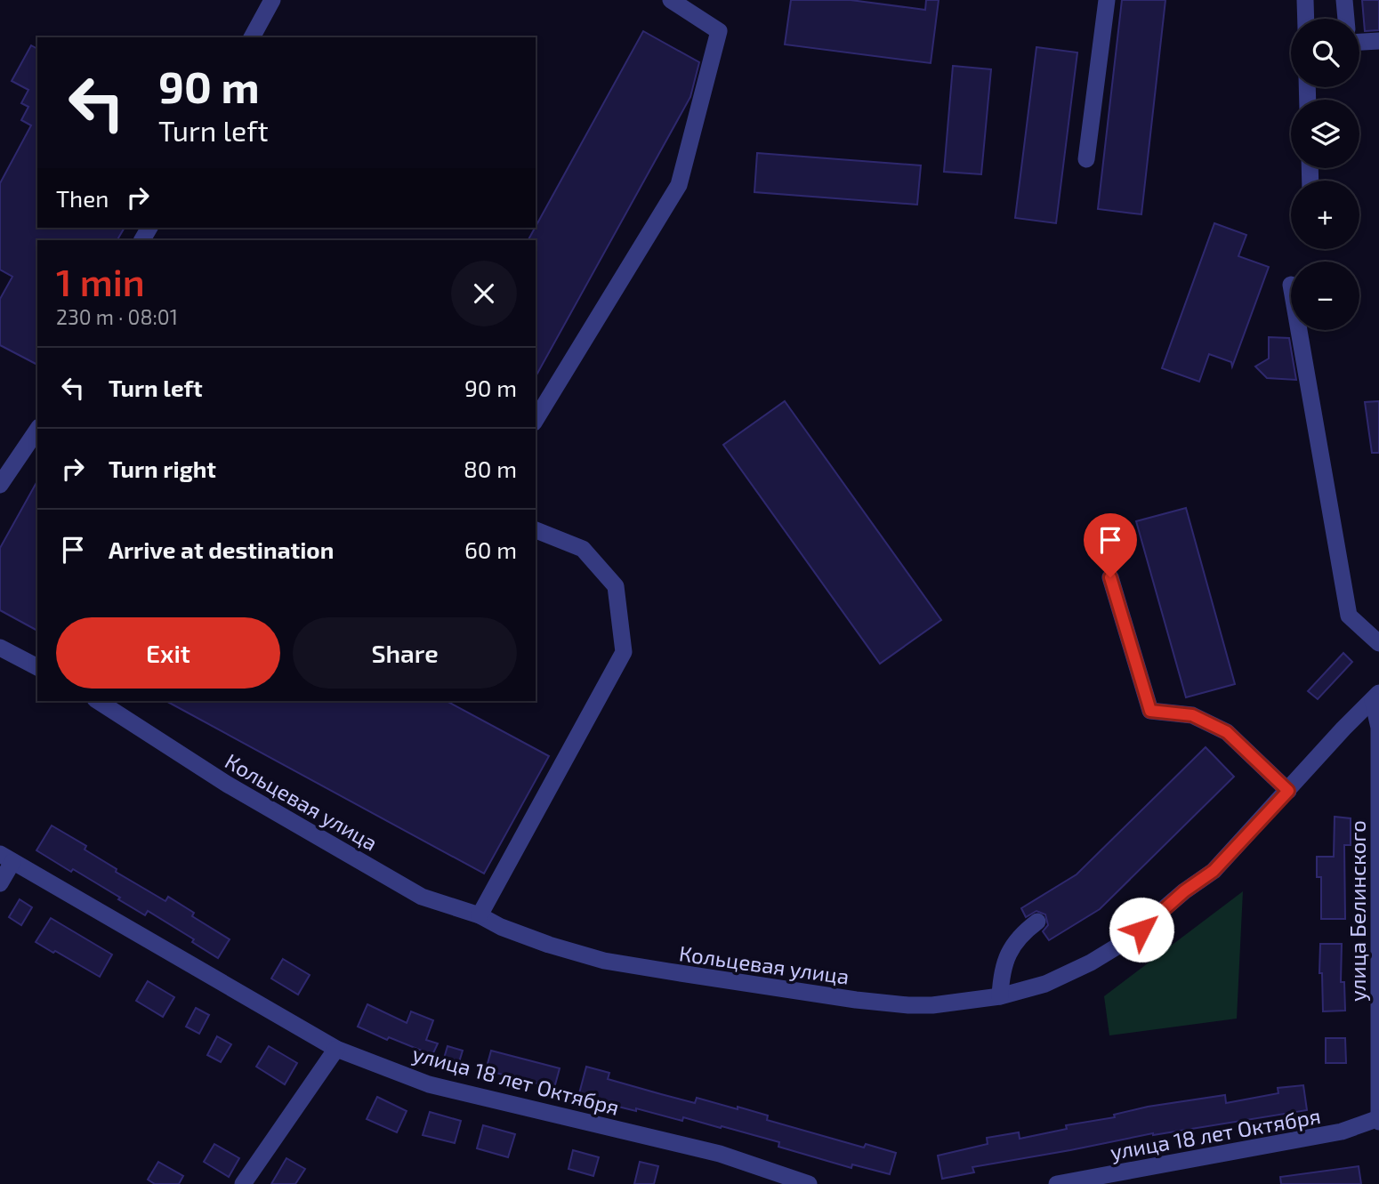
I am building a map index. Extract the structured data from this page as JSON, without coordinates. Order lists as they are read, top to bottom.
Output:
{
  "streets": {
    "street": ["Кольцевая улица", "улица Белинского", "улица 18 лет Октября"]
  },
  "crossings": [
    ["Кольцевая улица", "улица Белинского"],
    ["улица Белинского", "улица 18 лет Октября"]
  ],
  "page": {
    "map_buttons": ["+", "−"],
    "turn": ["90 m", "Turn left"],
    "then": "Then",
    "heading": ["1 min", "230 m · 08:01"],
    "list": [
      {
        "name": "Turn left",
        "value": "90 m"
      },
      {
        "name": "Turn right",
        "value": "80 m"
      },
      {
        "name": "Arrive at destination",
        "value": "60 m"
      }
    ],
    "buttons": ["Exit", "Share"]
  }
}
